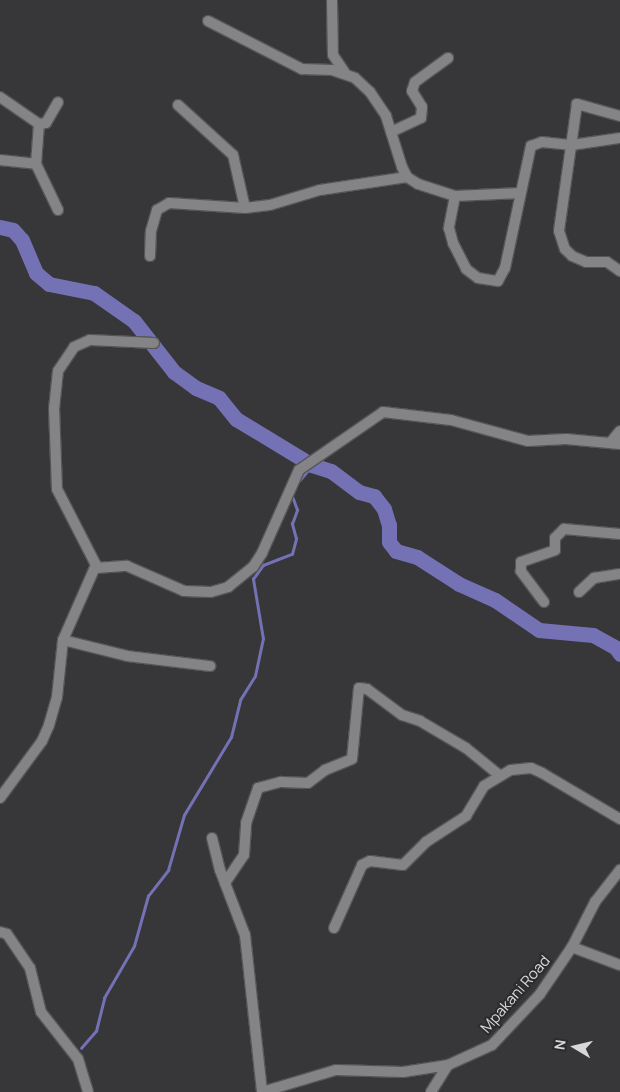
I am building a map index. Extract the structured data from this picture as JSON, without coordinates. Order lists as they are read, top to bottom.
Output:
{
  "streets": {
    "street": ["Mpakani Road"]
  },
  "north": "left"
}
